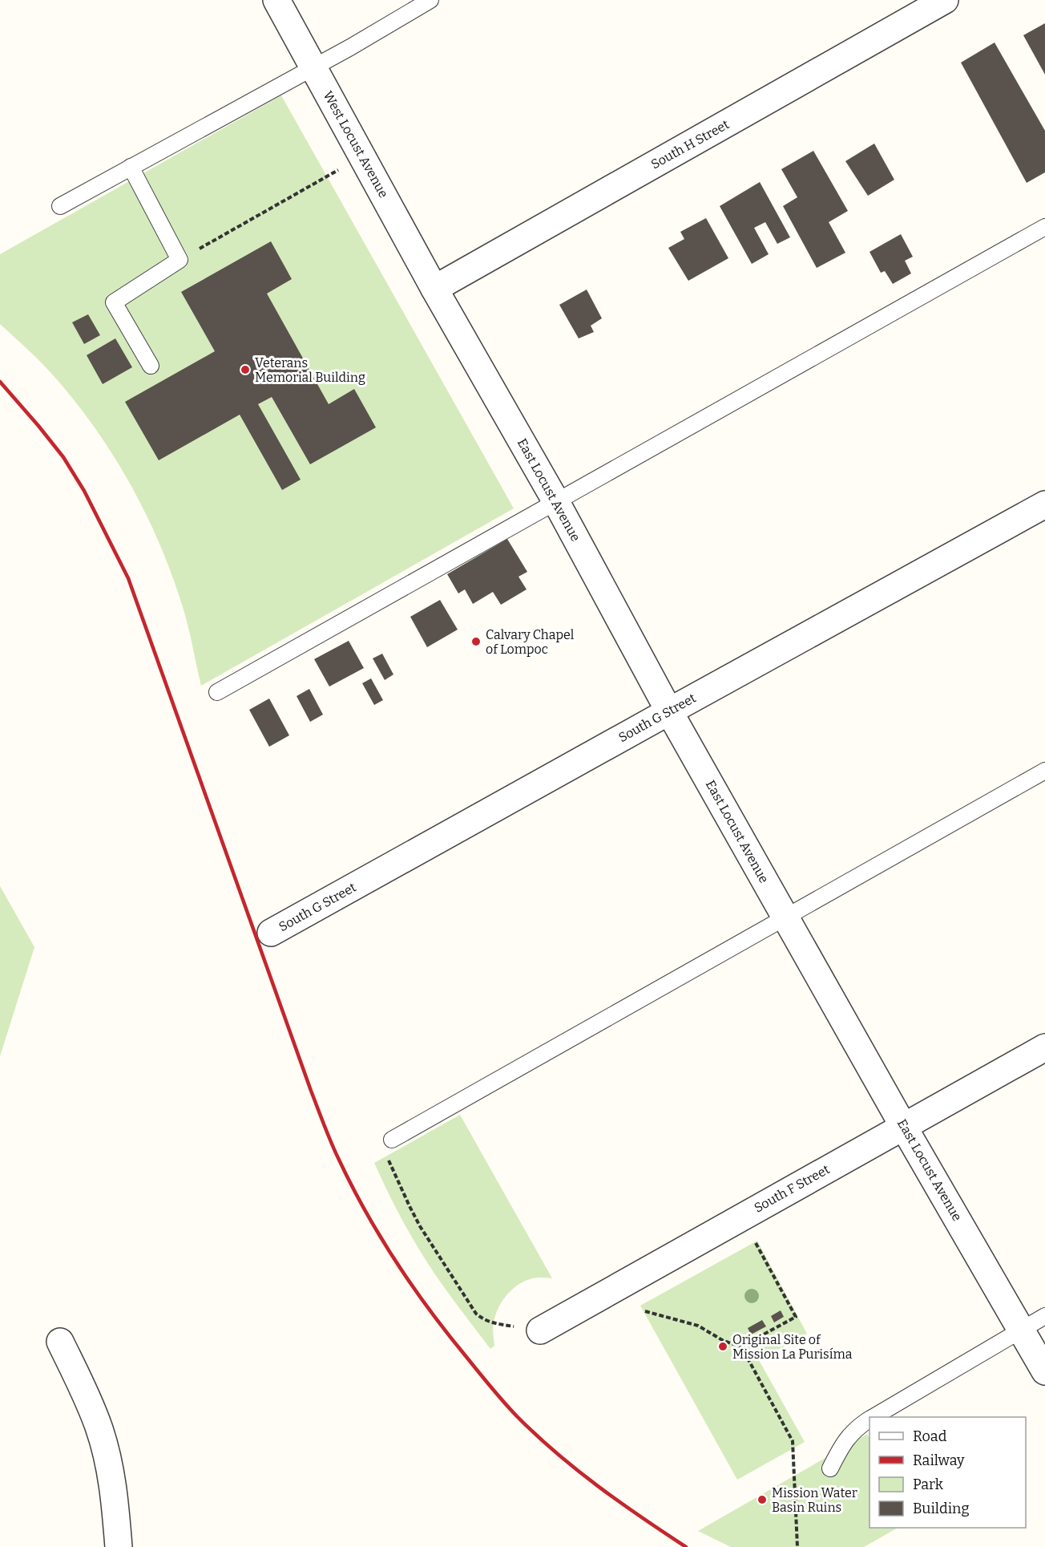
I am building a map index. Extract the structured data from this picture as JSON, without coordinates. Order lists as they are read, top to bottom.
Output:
{
  "streets": {
    "street": [
      "West Locust Avenue",
      "South H Street",
      "East Locust Avenue",
      "South G Street",
      "South F Street"
    ]
  },
  "crossings": [
    ["West Locust Avenue", "South H Street"],
    ["West Locust Avenue", "East Locust Avenue"],
    ["South H Street", "East Locust Avenue"],
    ["East Locust Avenue", "South G Street"],
    ["East Locust Avenue", "South F Street"]
  ],
  "places": [
    "Veterans Memorial Building",
    "Calvary Chapel of Lompoc",
    "Original Site of Mission La Purisíma",
    "Mission Water Basin Ruins"
  ],
  "legend": [
    "Road",
    "Railway",
    "Park",
    "Building"
  ]
}
